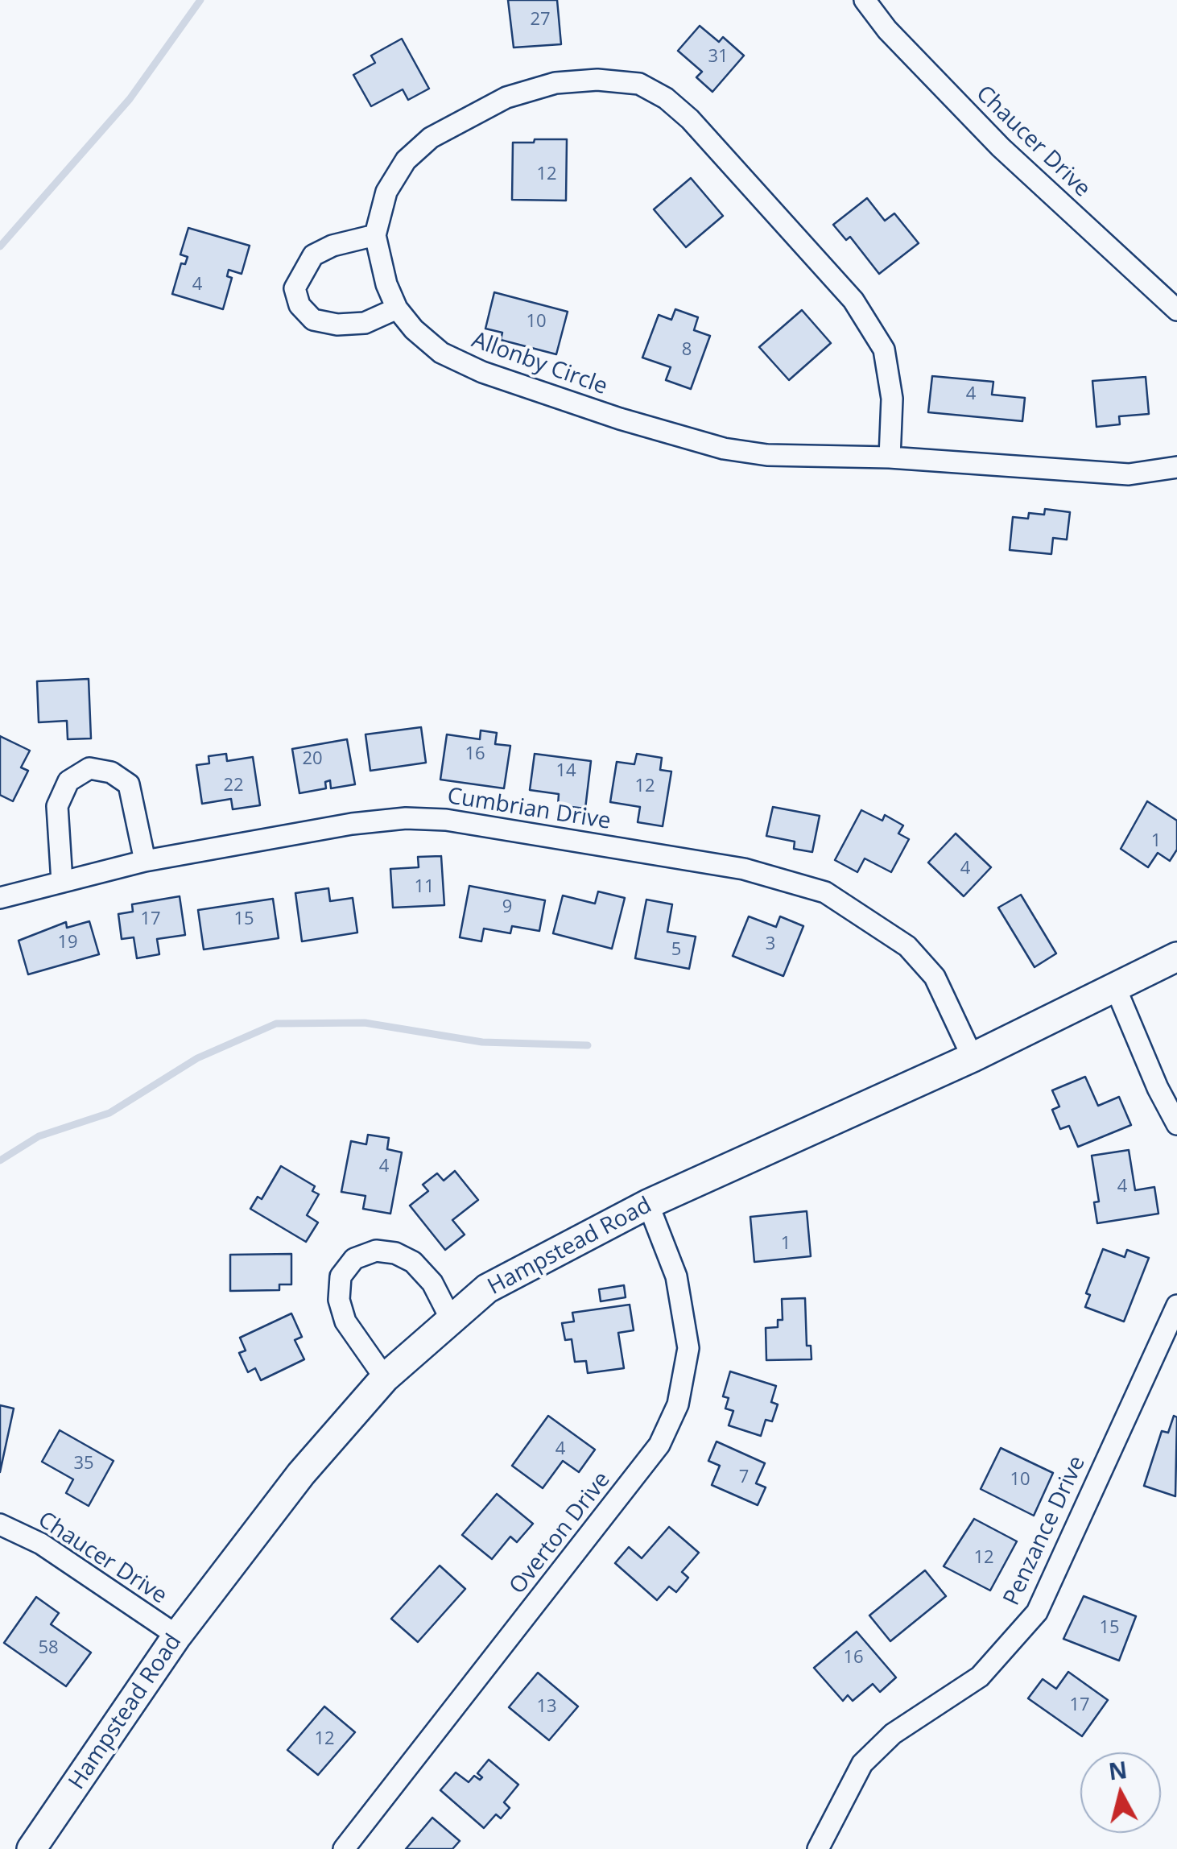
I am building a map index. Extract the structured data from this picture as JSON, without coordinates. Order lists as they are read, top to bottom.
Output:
{
  "streets": {
    "street": [
      "Chaucer Drive",
      "Allonby Circle",
      "Cumbrian Drive",
      "Hampstead Road",
      "Penzance Drive",
      "Overton Drive"
    ]
  },
  "crossings": [
    ["Chaucer Drive", "Hampstead Road"],
    ["Cumbrian Drive", "Hampstead Road"],
    ["Hampstead Road", "Overton Drive"]
  ],
  "house_numbers": [
    "27",
    "31",
    "12",
    "4",
    "10",
    "8",
    "4",
    "16",
    "20",
    "14",
    "22",
    "12",
    "1",
    "4",
    "11",
    "9",
    "17",
    "15",
    "19",
    "3",
    "5",
    "4",
    "4",
    "1",
    "4",
    "35",
    "7",
    "10",
    "12",
    "15",
    "58",
    "16",
    "17",
    "13",
    "12"
  ],
  "north": "top"
}
